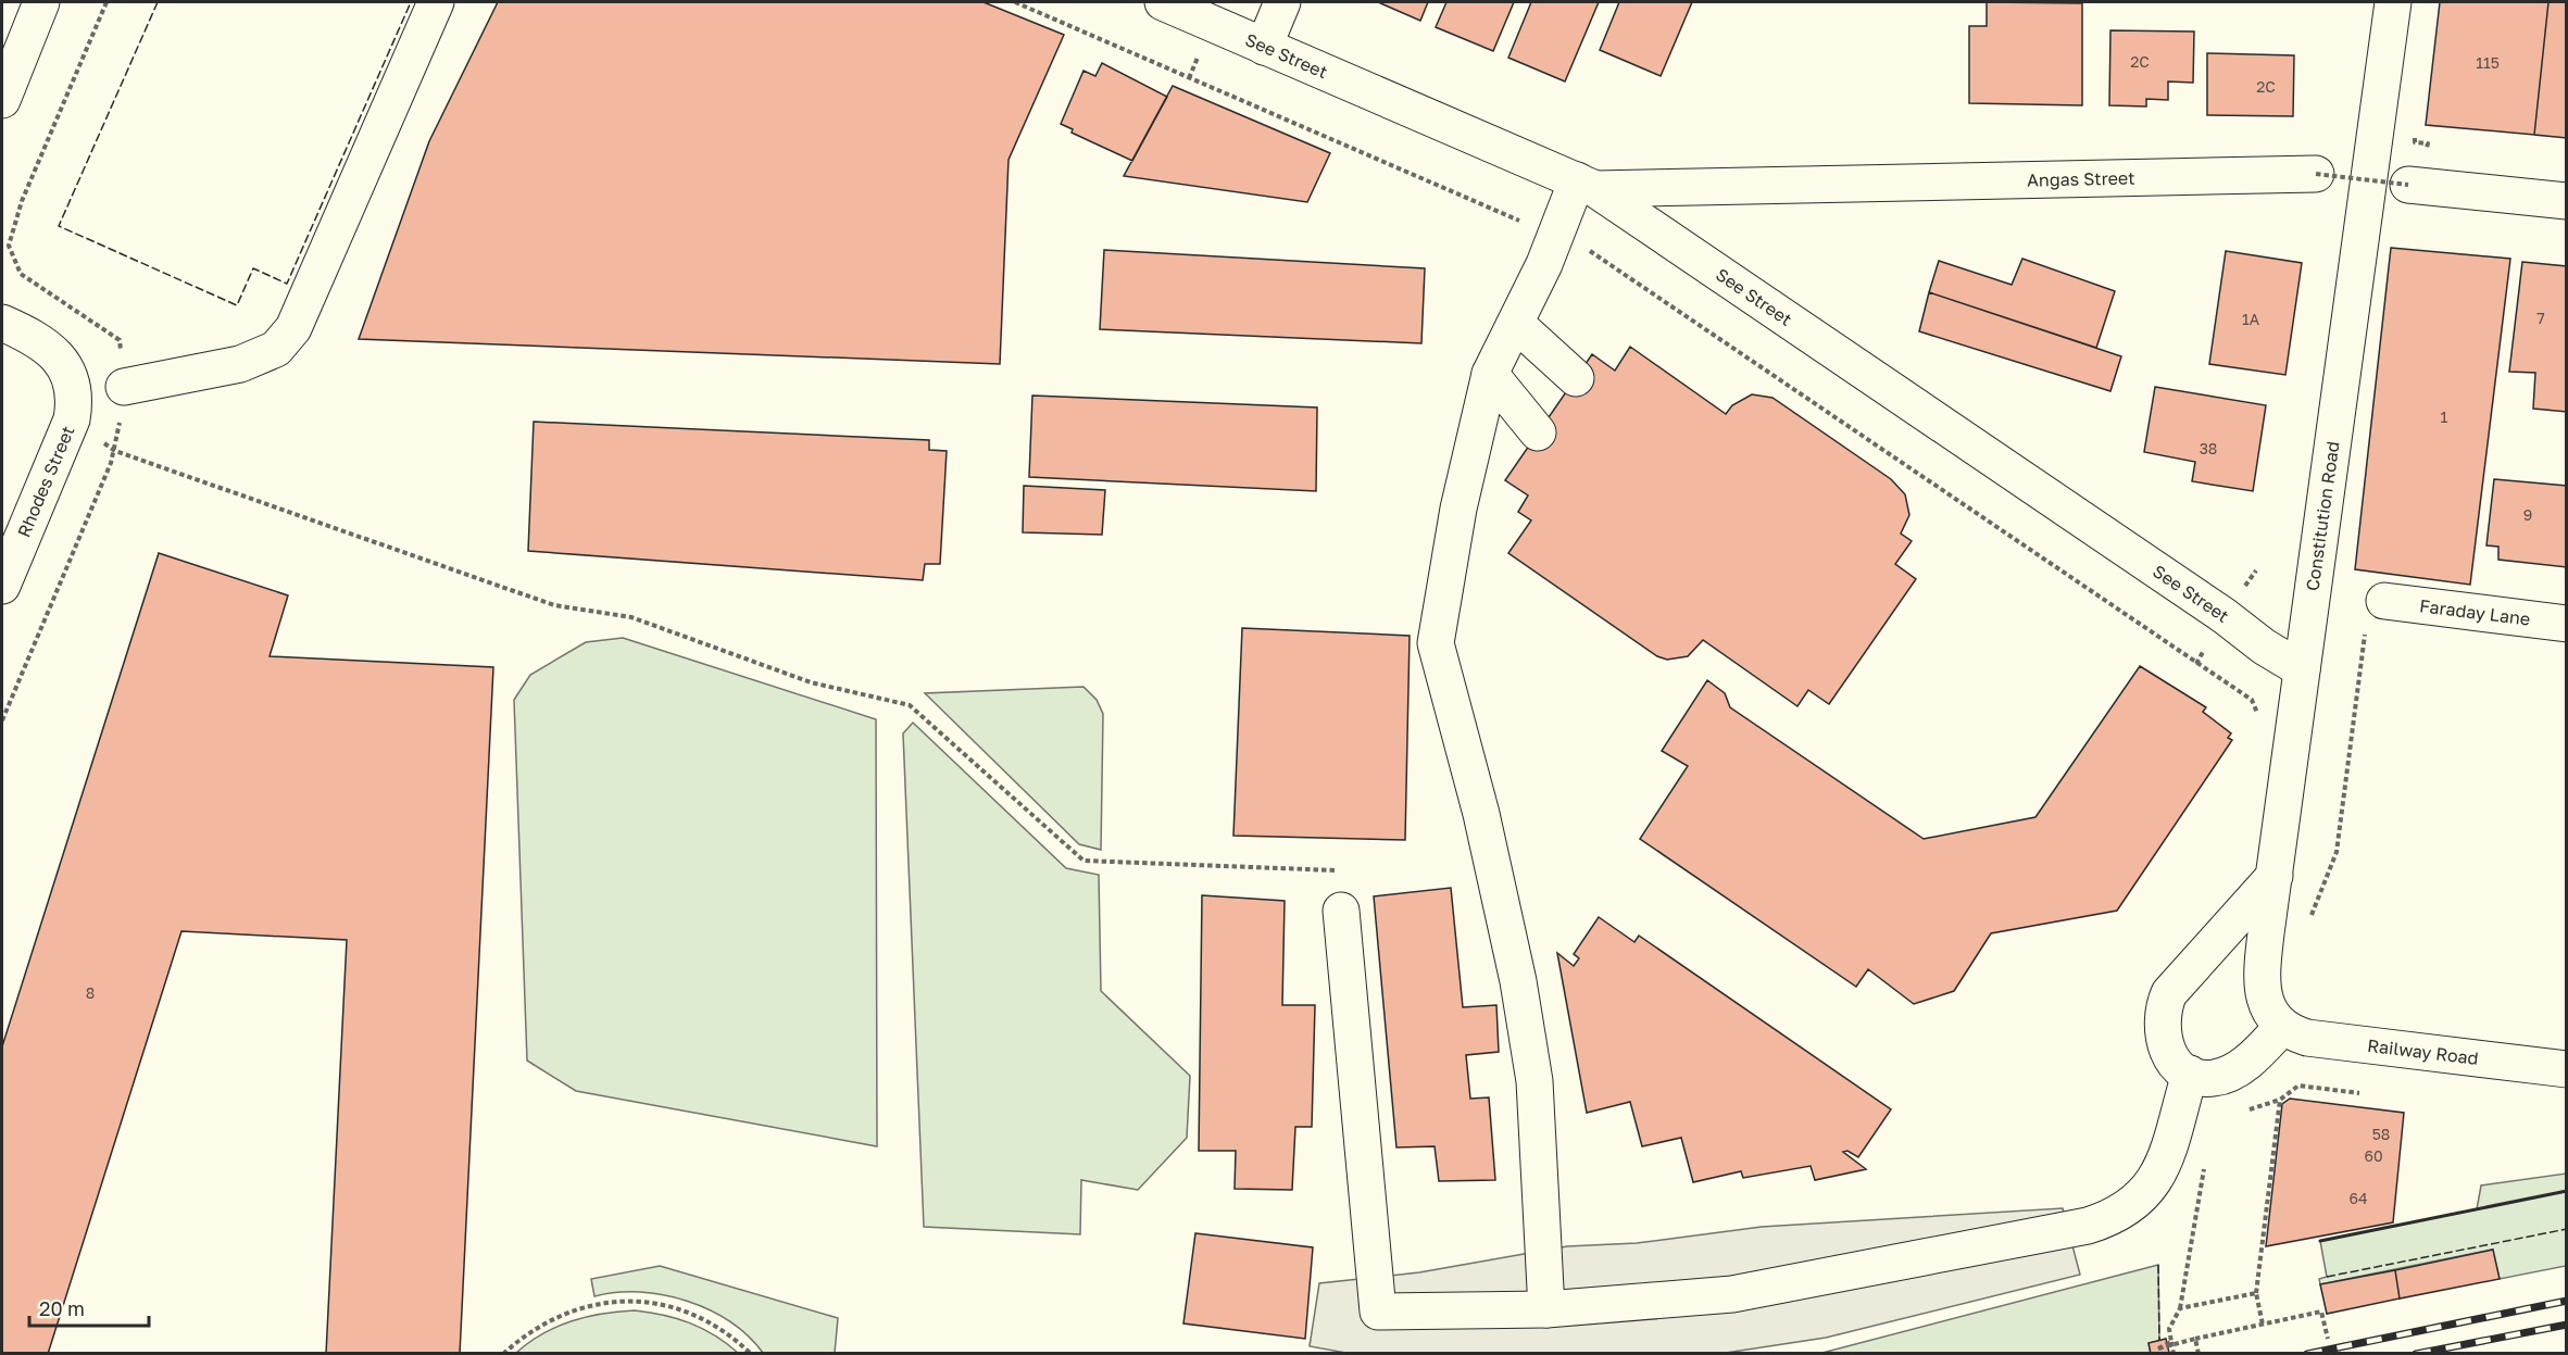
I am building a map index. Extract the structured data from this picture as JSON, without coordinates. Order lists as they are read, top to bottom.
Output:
{
  "streets": {
    "street": [
      "See Street",
      "Angas Street",
      "Rhodes Street",
      "Constitution Road",
      "Faraday Lane",
      "Railway Road"
    ]
  },
  "crossings": [
    ["See Street", "Angas Street"],
    ["See Street", "Constitution Road"],
    ["Constitution Road", "Railway Road"]
  ],
  "house_numbers": [
    "2C",
    "115",
    "2C",
    "7",
    "1A",
    "1",
    "38",
    "9",
    "8",
    "58",
    "60",
    "64"
  ],
  "scale_bar": "20 m"
}
